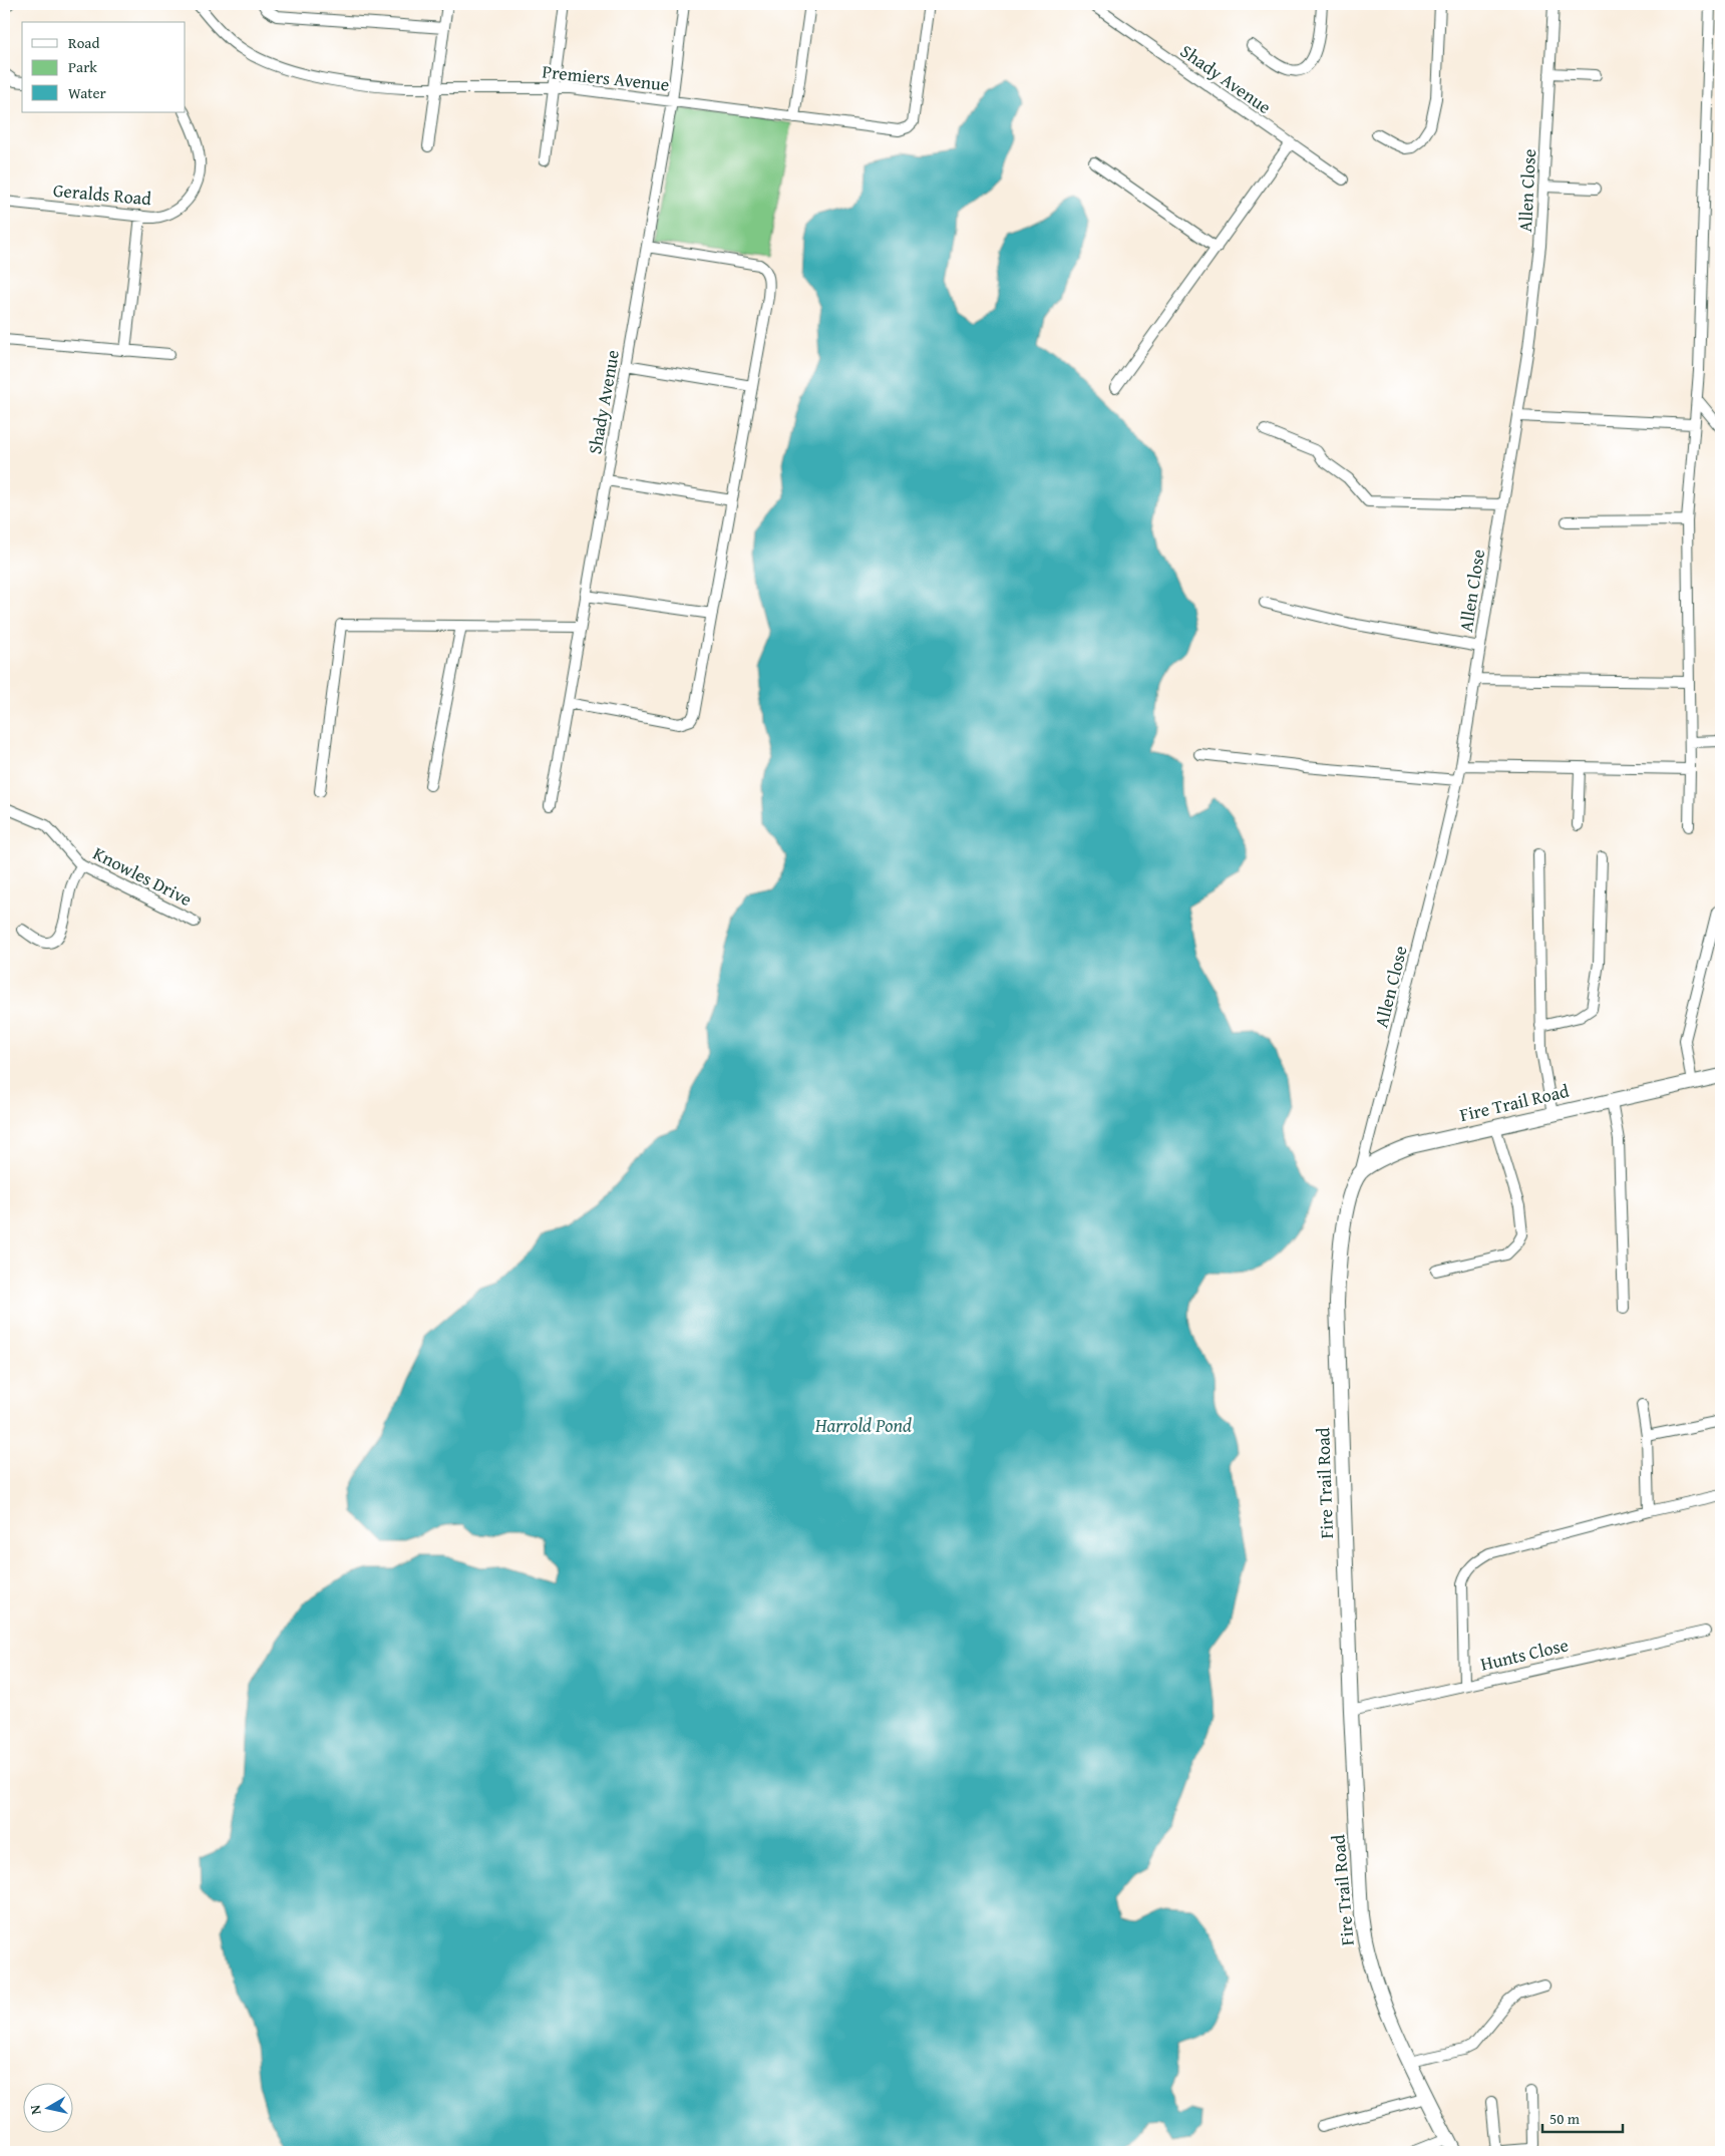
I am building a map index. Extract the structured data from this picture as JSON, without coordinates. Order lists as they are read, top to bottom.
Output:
{
  "streets": {
    "street": [
      "Premiers Avenue",
      "Shady Avenue",
      "Allen Close",
      "Geralds Road",
      "Knowles Drive",
      "Fire Trail Road",
      "Hunts Close"
    ]
  },
  "crossings": [
    ["Premiers Avenue", "Shady Avenue"],
    ["Allen Close", "Fire Trail Road"],
    ["Fire Trail Road", "Hunts Close"]
  ],
  "water": ["Harrold Pond"],
  "legend": ["Road", "Park", "Water"],
  "scale_bar": "50 m",
  "north": "left"
}
